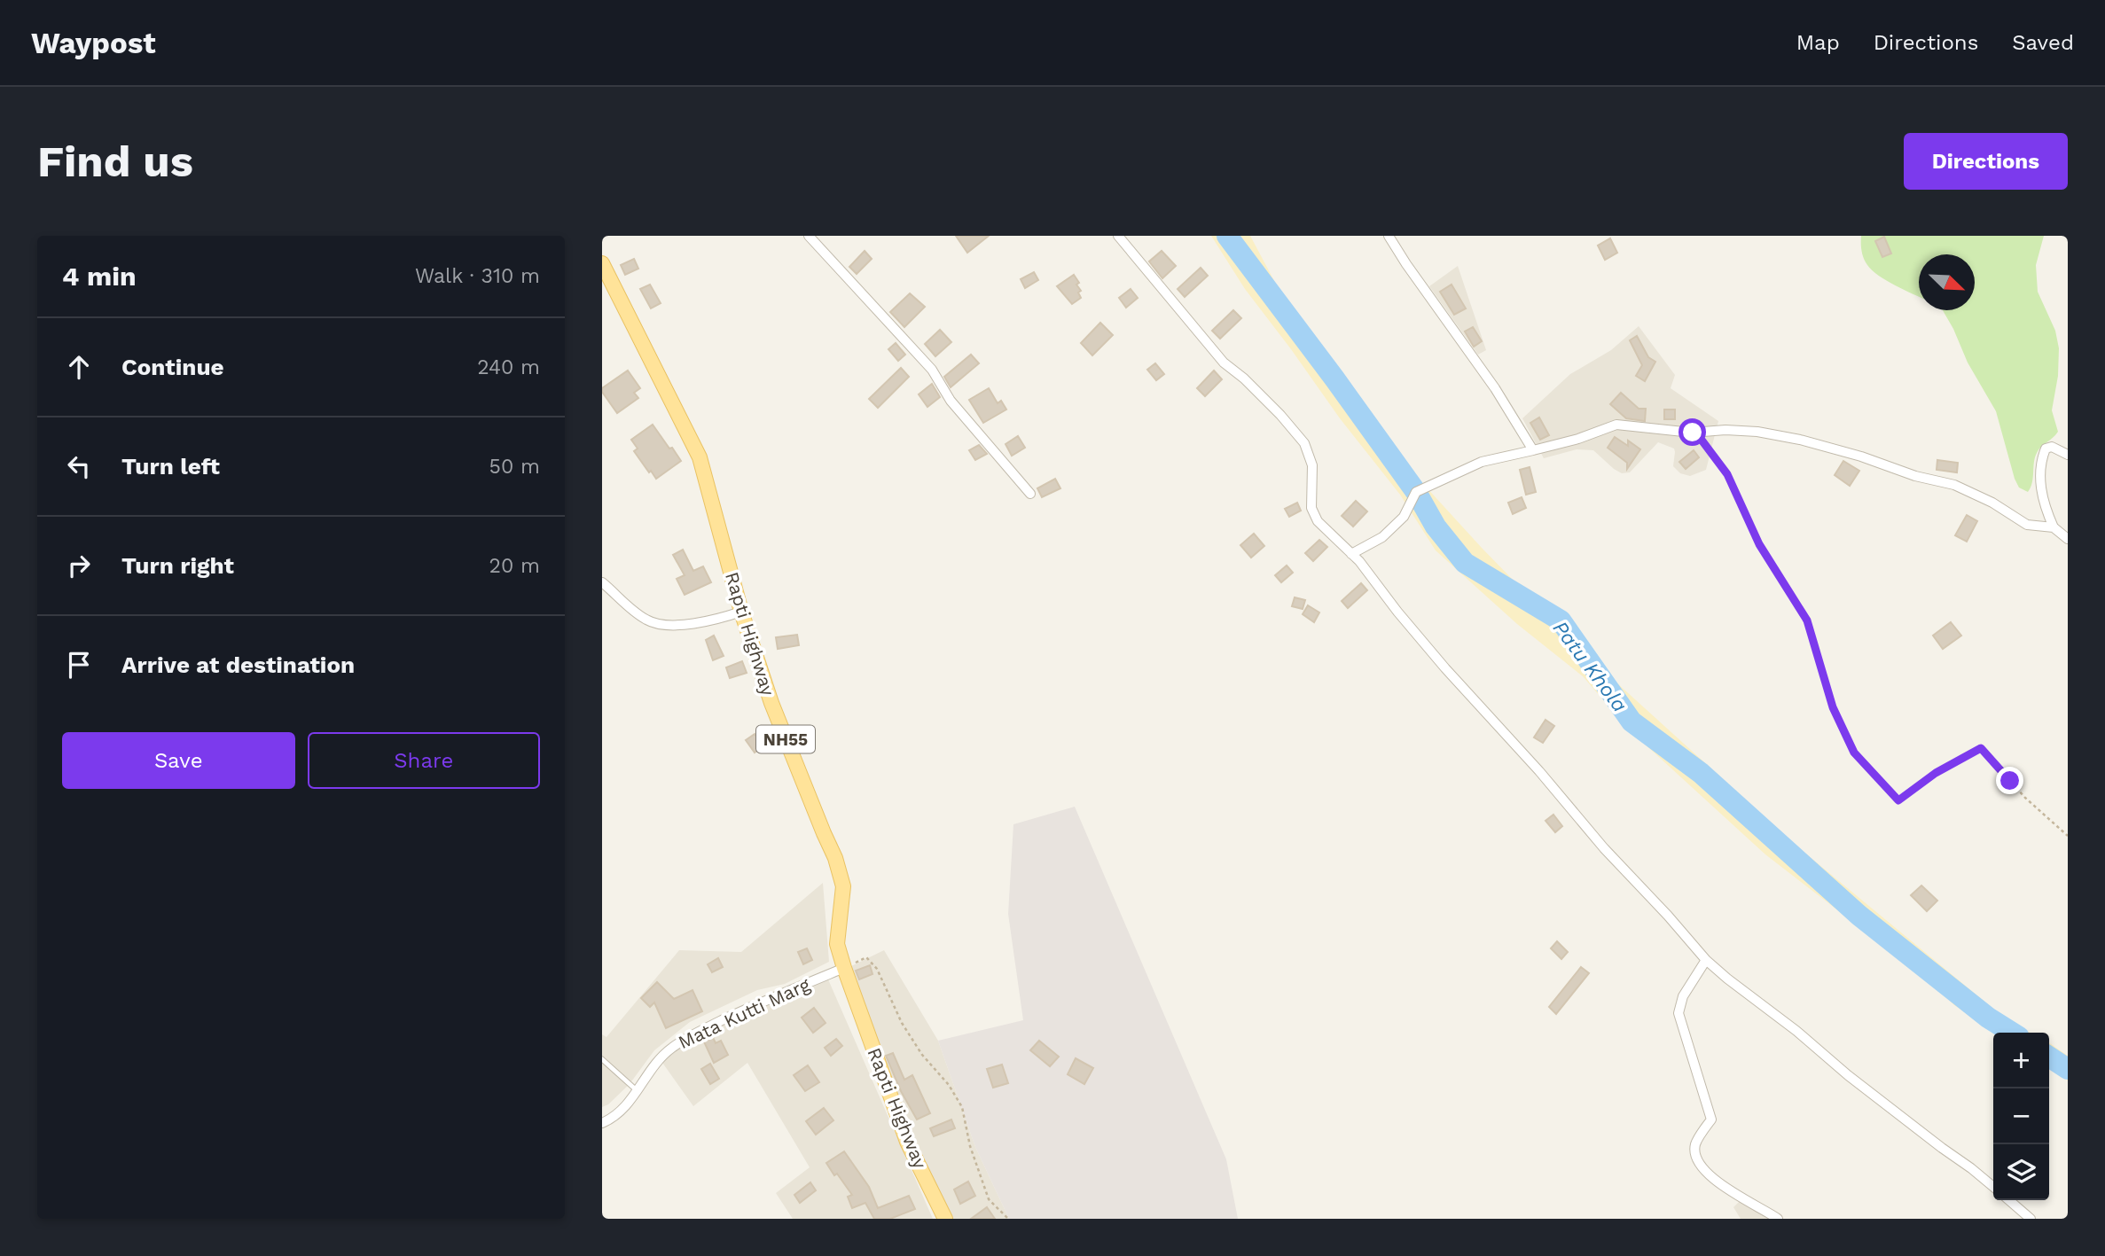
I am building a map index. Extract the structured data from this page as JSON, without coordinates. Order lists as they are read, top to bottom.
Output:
{
  "streets": {
    "main road": ["Rapti Highway", "NH55"],
    "street": ["Mata Kutti Marg"]
  },
  "crossings": [
    ["Rapti Highway", "Mata Kutti Marg"]
  ],
  "water": ["Patu Khola"],
  "north": "bottom right",
  "page": {
    "header": "Waypost",
    "nav": ["Map", "Directions", "Saved"],
    "buttons": [
      "Directions",
      ["Save", "Share"]
    ],
    "title": "Find us",
    "heading": ["4 min", "Walk · 310 m"],
    "list": [
      ["Continue", "240 m"],
      ["Turn left", "50 m"],
      ["Turn right", "20 m"],
      "Arrive at destination"
    ],
    "map_buttons": ["+", "−"]
  }
}
